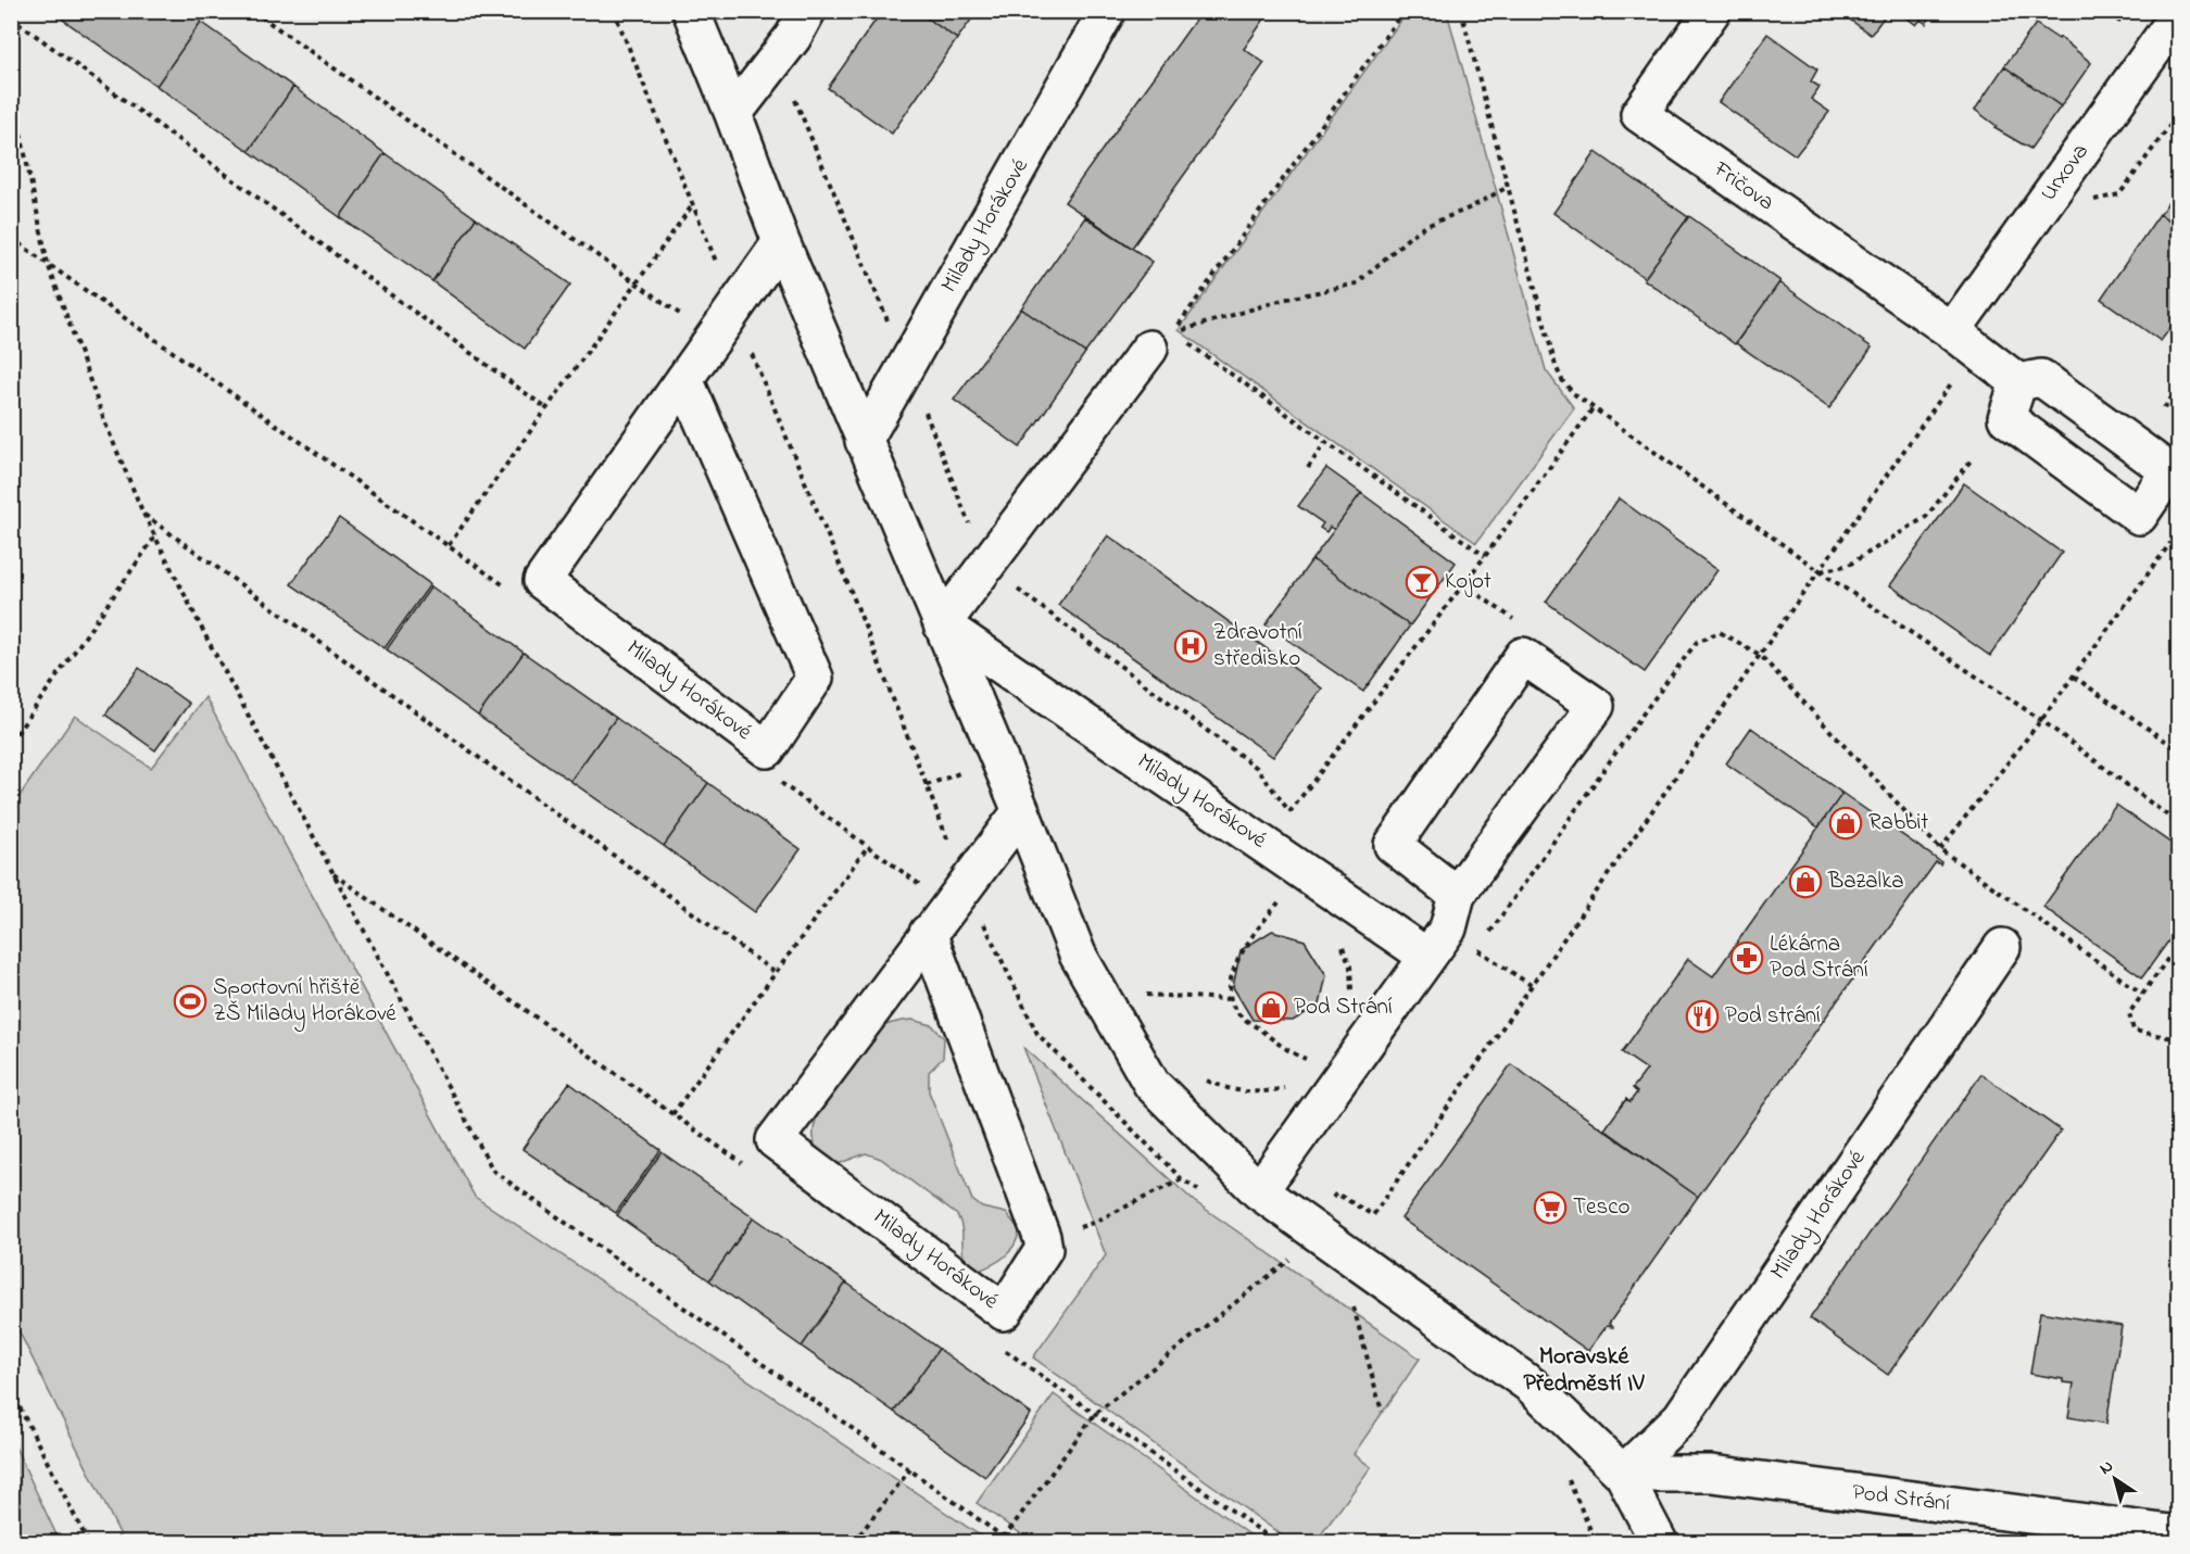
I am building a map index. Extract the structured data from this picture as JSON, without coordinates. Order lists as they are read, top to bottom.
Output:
{
  "streets": {
    "street": [
      "Urxova",
      "Fričova",
      "Milady Horákové",
      "Pod Strání"
    ]
  },
  "crossings": [
    ["Urxova", "Fričova"],
    ["Milady Horákové", "Pod Strání"]
  ],
  "districts": ["Moravské Předměstí IV"],
  "places": {
    "bar": ["Kojot"],
    "hospital": ["Zdravotní středisko"],
    "shop": ["Rabbit", "Bazalka", "Pod Strání"],
    "pharmacy": ["Lékárna Pod Strání"],
    "sports": ["Sportovní hřiště ZŠ Milady Horákové"],
    "restaurant": ["Pod strání"],
    "supermarket": ["Tesco"]
  },
  "north": "top left"
}
